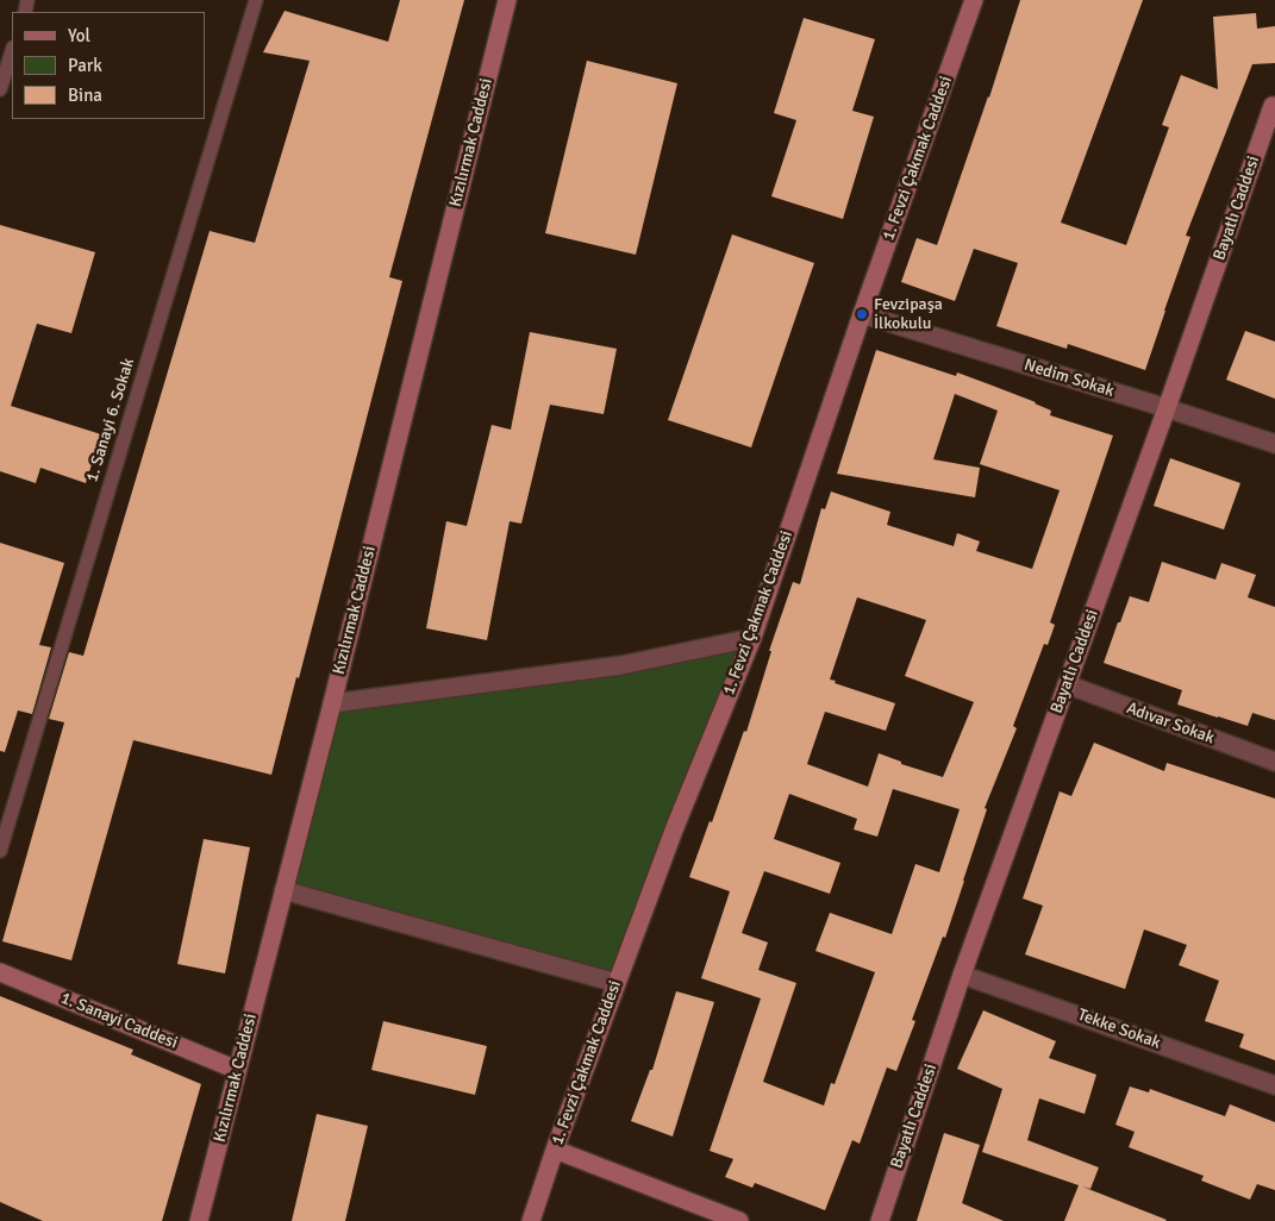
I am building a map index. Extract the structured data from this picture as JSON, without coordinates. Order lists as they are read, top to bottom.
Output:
{
  "streets": {
    "street": [
      "Kızılırmak Caddesi",
      "1. Fevzi Çakmak Caddesi",
      "Bayatlı Caddesi",
      "Nedim Sokak",
      "Adıvar Sokak",
      "1. Sanayi Caddesi",
      "Tekke Sokak"
    ],
    "lane": ["1. Sanayi 6. Sokak"]
  },
  "crossings": [
    ["Kızılırmak Caddesi", "1. Sanayi Caddesi"],
    ["1. Fevzi Çakmak Caddesi", "Nedim Sokak"],
    ["Bayatlı Caddesi", "Nedim Sokak"],
    ["Bayatlı Caddesi", "Adıvar Sokak"],
    ["Bayatlı Caddesi", "Tekke Sokak"]
  ],
  "places": ["Fevzipaşa İlkokulu"],
  "legend": ["Yol", "Park", "Bina"]
}
